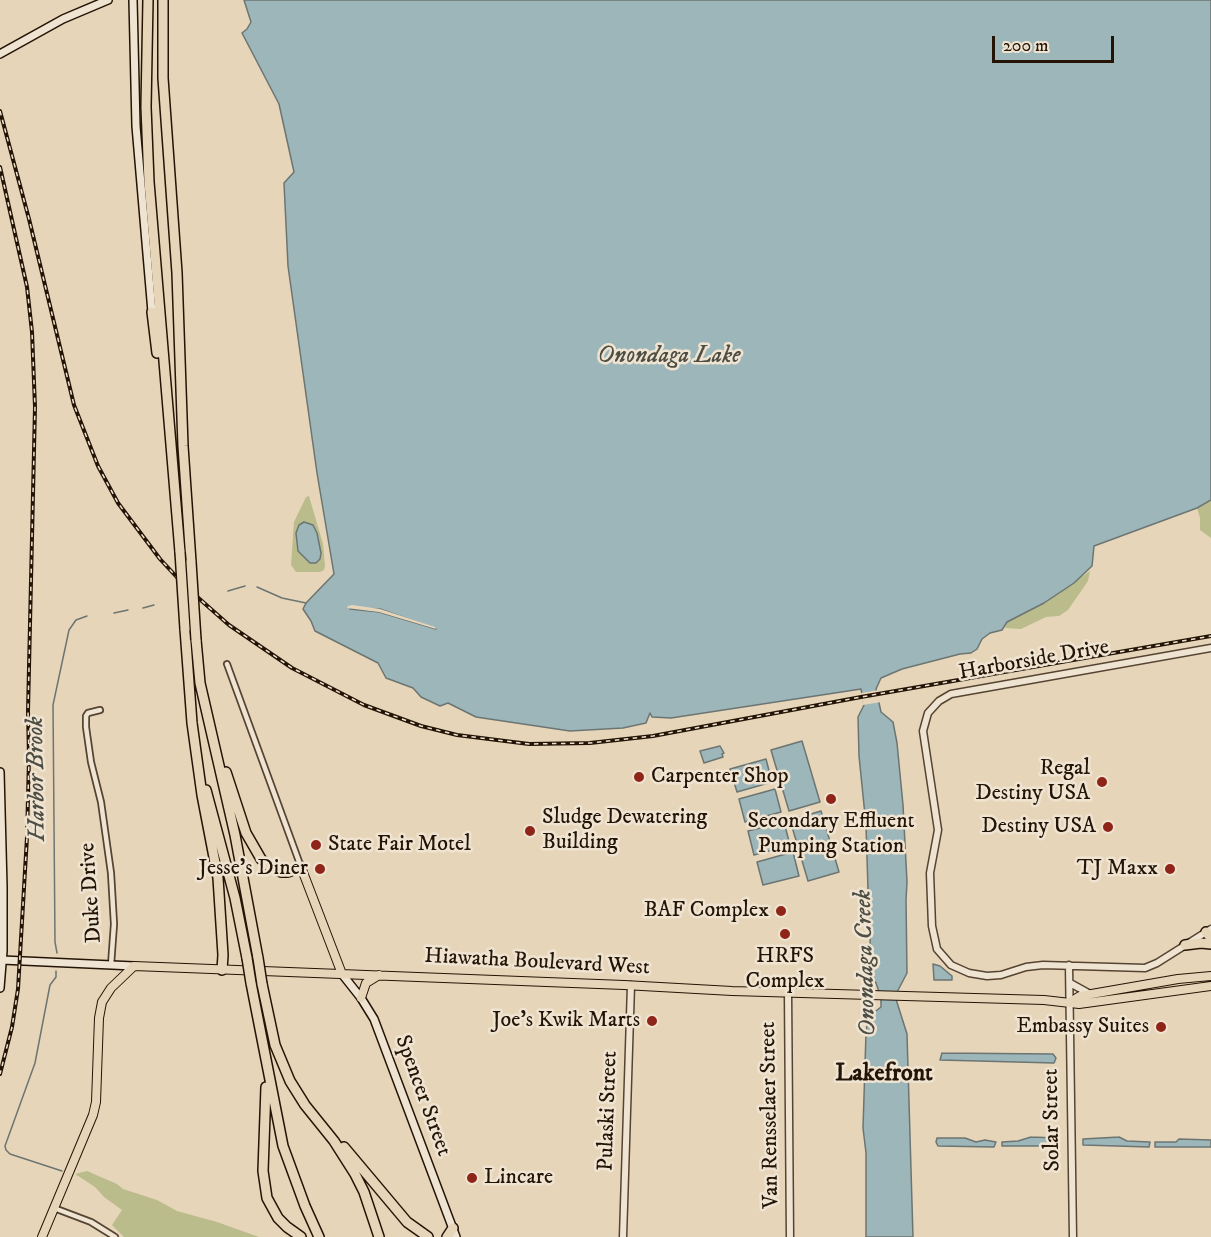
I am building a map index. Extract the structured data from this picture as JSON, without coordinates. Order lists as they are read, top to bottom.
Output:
{
  "streets": {
    "main road": ["Hiawatha Boulevard West", "Spencer Street"],
    "street": [
      "Harborside Drive",
      "Duke Drive",
      "Pulaski Street",
      "Van Rensselaer Street",
      "Solar Street"
    ]
  },
  "crossings": [
    ["Harborside Drive", "Solar Street"],
    ["Duke Drive", "Hiawatha Boulevard West"],
    ["Hiawatha Boulevard West", "Spencer Street"],
    ["Hiawatha Boulevard West", "Pulaski Street"],
    ["Hiawatha Boulevard West", "Van Rensselaer Street"],
    ["Hiawatha Boulevard West", "Solar Street"]
  ],
  "districts": ["Lakefront"],
  "water": ["Onondaga Lake", "Harbor Brook", "Onondaga Creek"],
  "places": [
    "Carpenter Shop",
    "Regal Destiny USA",
    "Secondary Effluent Pumping Station",
    "Destiny USA",
    "Sludge Dewatering Building",
    "State Fair Motel",
    "Jesse's Diner",
    "TJ Maxx",
    "BAF Complex",
    "HRFS Complex",
    "Joe's Kwik Marts",
    "Embassy Suites",
    "Lincare"
  ],
  "scale_bar": "200 m"
}
